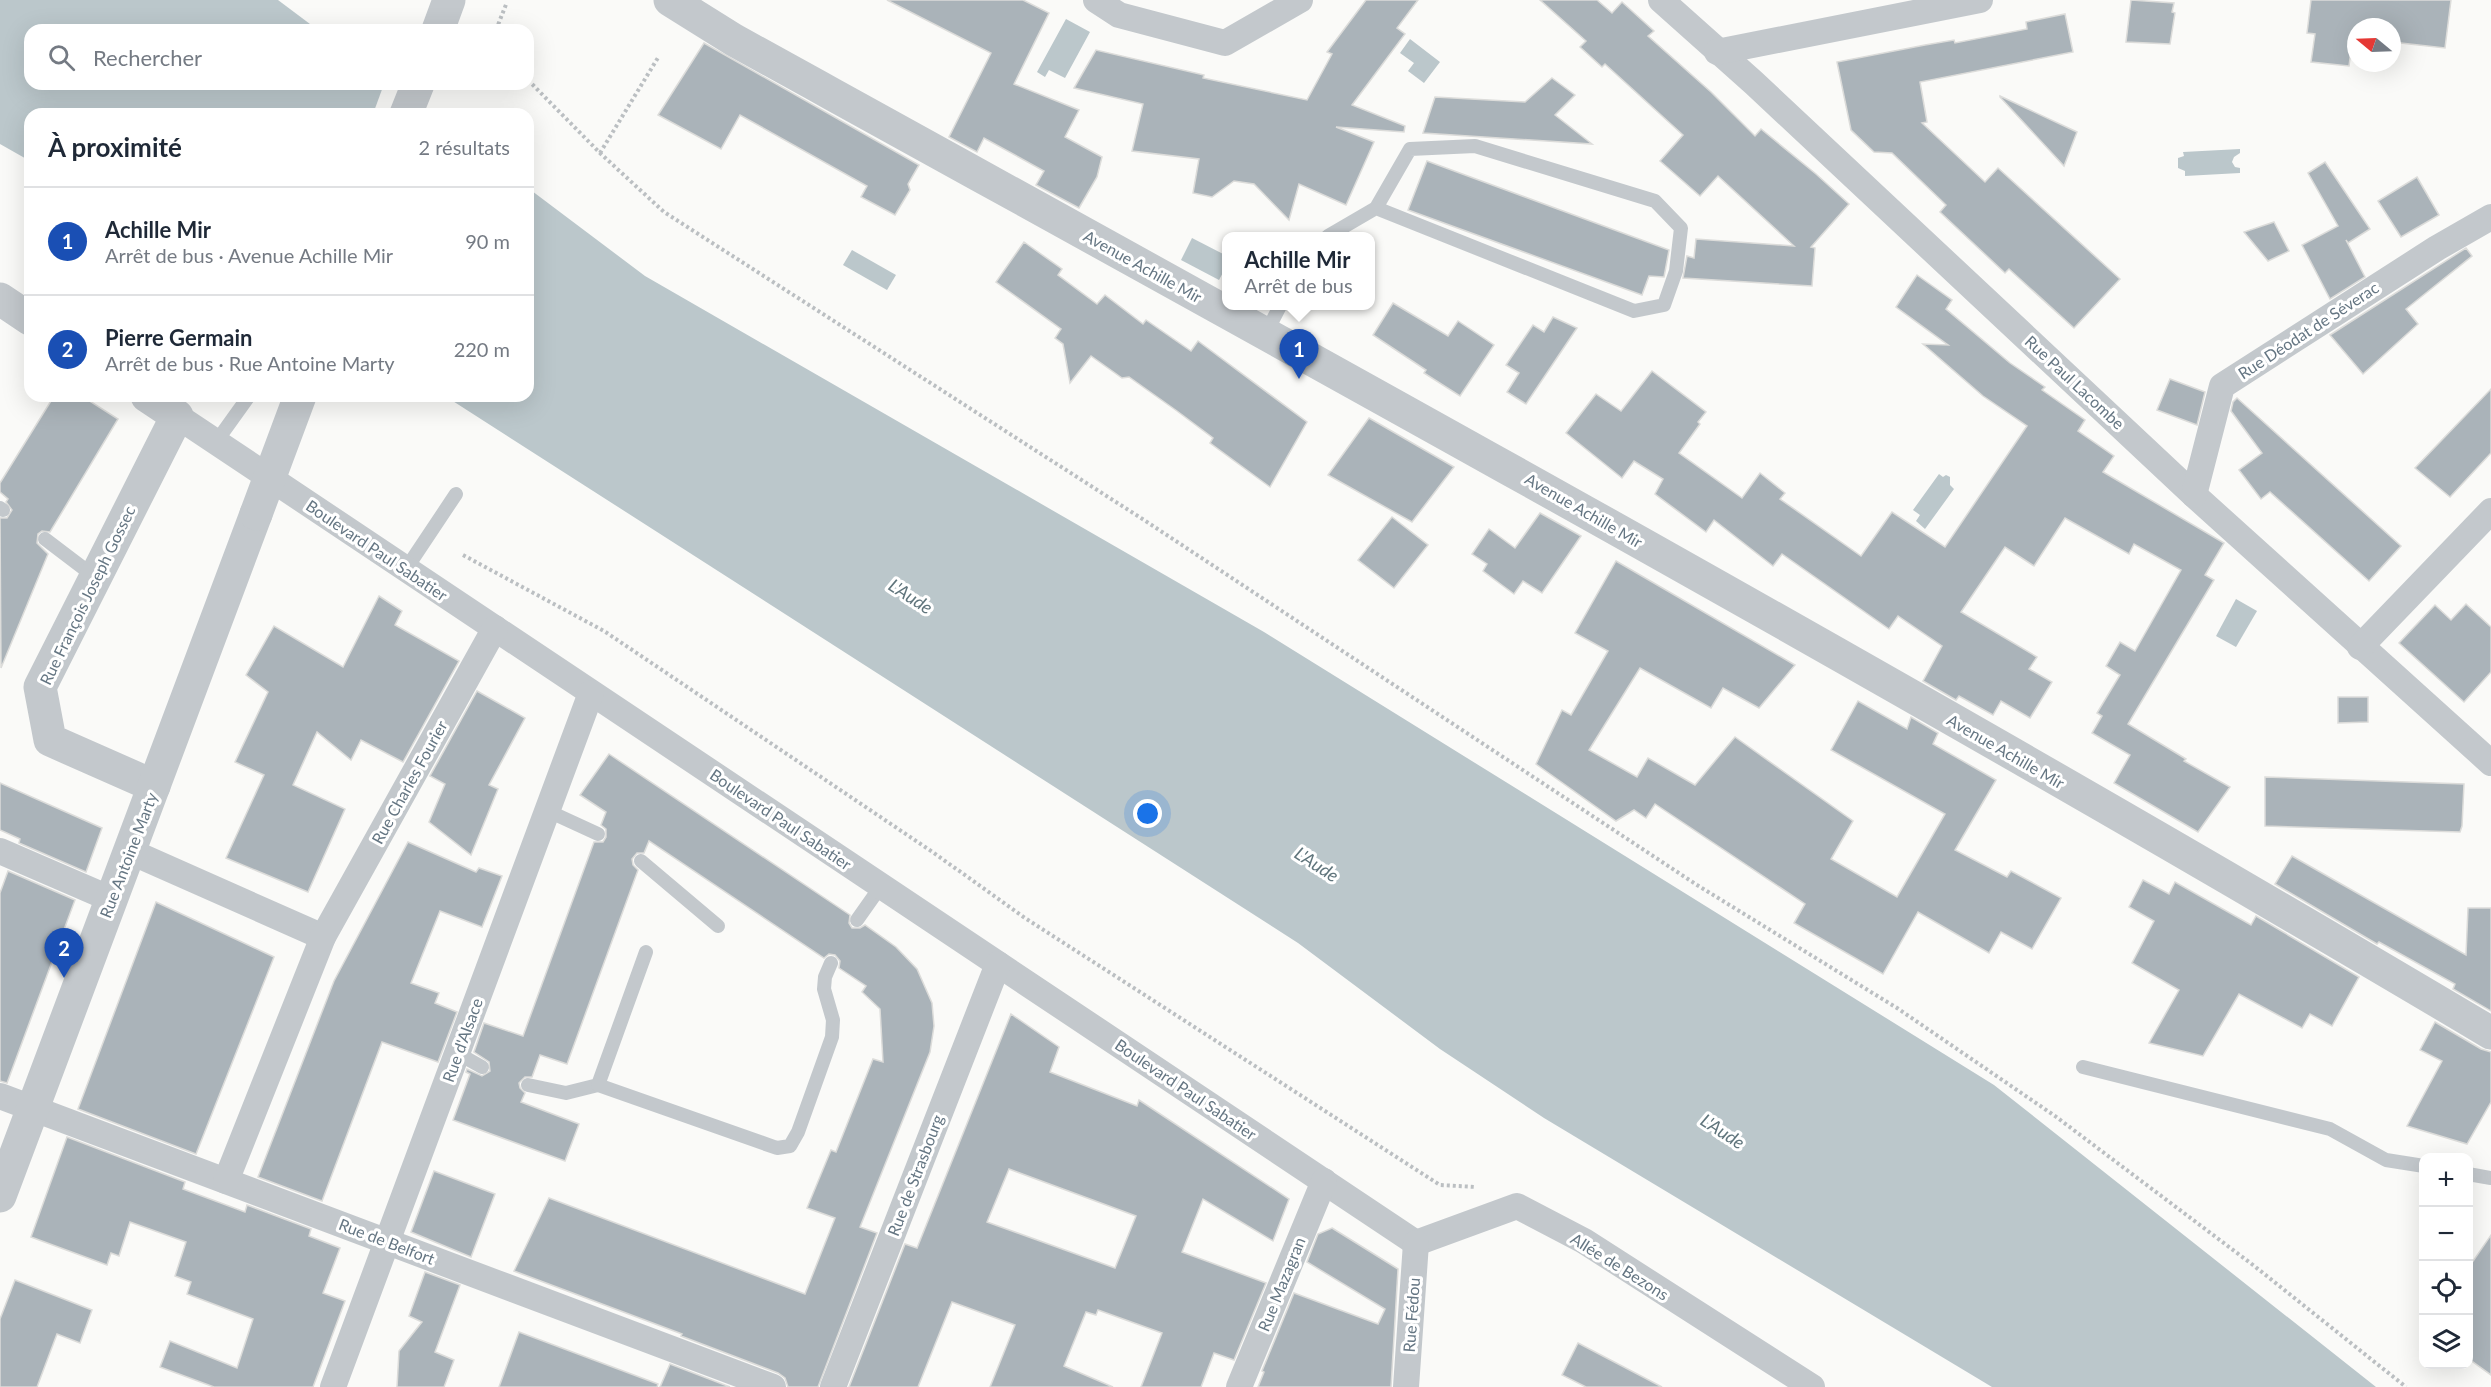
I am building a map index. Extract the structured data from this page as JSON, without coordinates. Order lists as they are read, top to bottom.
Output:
{
  "streets": {
    "street": [
      "Avenue Achille Mir",
      "Rue Déodat de Séverac",
      "Rue Paul Lacombe",
      "Boulevard Paul Sabatier",
      "Rue François Joseph Gossec",
      "Rue Charles Fourier",
      "Rue Antoine Marty",
      "Rue d'Alsace",
      "Rue de Strasbourg",
      "Rue de Belfort",
      "Allée de Bezons",
      "Rue Mazagran",
      "Rue Fédou"
    ]
  },
  "crossings": [
    ["Rue Déodat de Séverac", "Rue Paul Lacombe"],
    ["Boulevard Paul Sabatier", "Rue François Joseph Gossec"],
    ["Boulevard Paul Sabatier", "Rue Charles Fourier"],
    ["Boulevard Paul Sabatier", "Rue d'Alsace"],
    ["Boulevard Paul Sabatier", "Rue de Strasbourg"],
    ["Boulevard Paul Sabatier", "Allée de Bezons"],
    ["Boulevard Paul Sabatier", "Rue Mazagran"],
    ["Boulevard Paul Sabatier", "Rue Fédou"],
    ["Rue François Joseph Gossec", "Rue Antoine Marty"],
    ["Rue Charles Fourier", "Rue de Belfort"],
    ["Rue Antoine Marty", "Rue de Belfort"],
    ["Rue d'Alsace", "Rue de Belfort"],
    ["Allée de Bezons", "Rue Fédou"]
  ],
  "water": ["L'Aude"],
  "north": "left",
  "page": {
    "search": "Rechercher",
    "heading": ["À proximité", "2 résultats"],
    "list": [
      {
        "mark": "1",
        "name": "Achille Mir",
        "note": "Arrêt de bus · Avenue Achille Mir",
        "value": "90 m"
      },
      {
        "mark": "2",
        "name": "Pierre Germain",
        "note": "Arrêt de bus · Rue Antoine Marty",
        "value": "220 m"
      }
    ],
    "popup": ["Achille Mir", "Arrêt de bus"],
    "pins": ["1", "2"],
    "map_buttons": ["+", "−"]
  }
}
